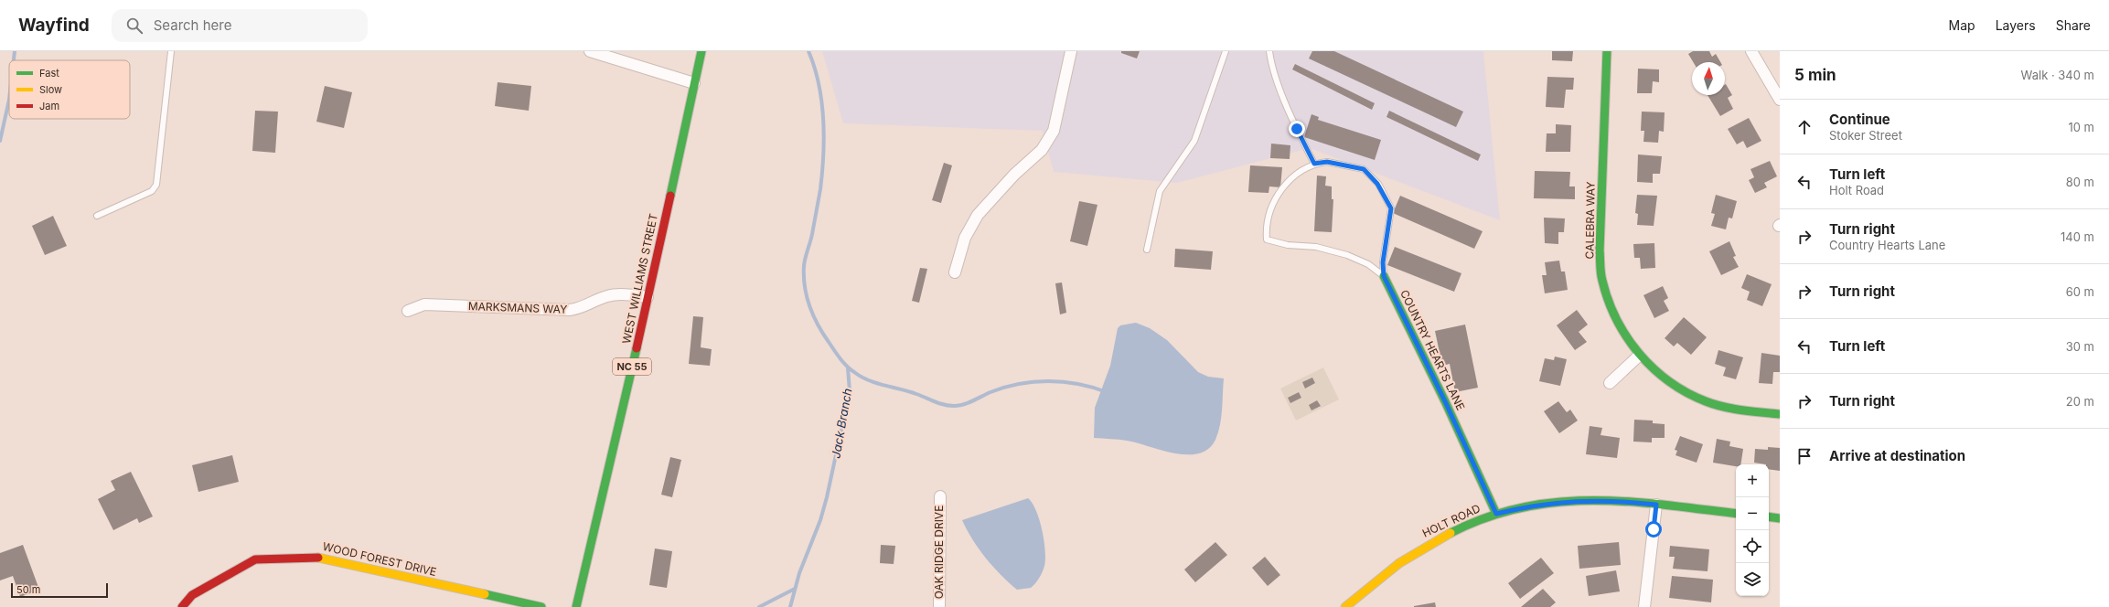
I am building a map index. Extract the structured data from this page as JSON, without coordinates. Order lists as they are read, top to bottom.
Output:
{
  "streets": {
    "street": [
      "CALEBRA WAY",
      "WEST WILLIAMS STREET",
      "MARKSMANS WAY",
      "COUNTRY HEARTS LANE",
      "NC 55",
      "HOLT ROAD",
      "OAK RIDGE DRIVE",
      "WOOD FOREST DRIVE"
    ]
  },
  "crossings": [
    ["WEST WILLIAMS STREET", "MARKSMANS WAY"],
    ["WEST WILLIAMS STREET", "NC 55"],
    ["COUNTRY HEARTS LANE", "HOLT ROAD"]
  ],
  "water": ["Jack Branch"],
  "legend": ["Fast", "Slow", "Jam"],
  "scale_bar": "50 m",
  "north": "top",
  "page": {
    "header": "Wayfind",
    "search": "Search here",
    "nav": ["Map", "Layers", "Share"],
    "heading": ["5 min", "Walk · 340 m"],
    "list": [
      ["Continue", "Stoker Street", "10 m"],
      ["Turn left", "Holt Road", "80 m"],
      ["Turn right", "Country Hearts Lane", "140 m"],
      ["Turn right", "60 m"],
      ["Turn left", "30 m"],
      ["Turn right", "20 m"],
      "Arrive at destination"
    ],
    "map_buttons": ["+", "−"],
    "scale": "50 m"
  }
}
